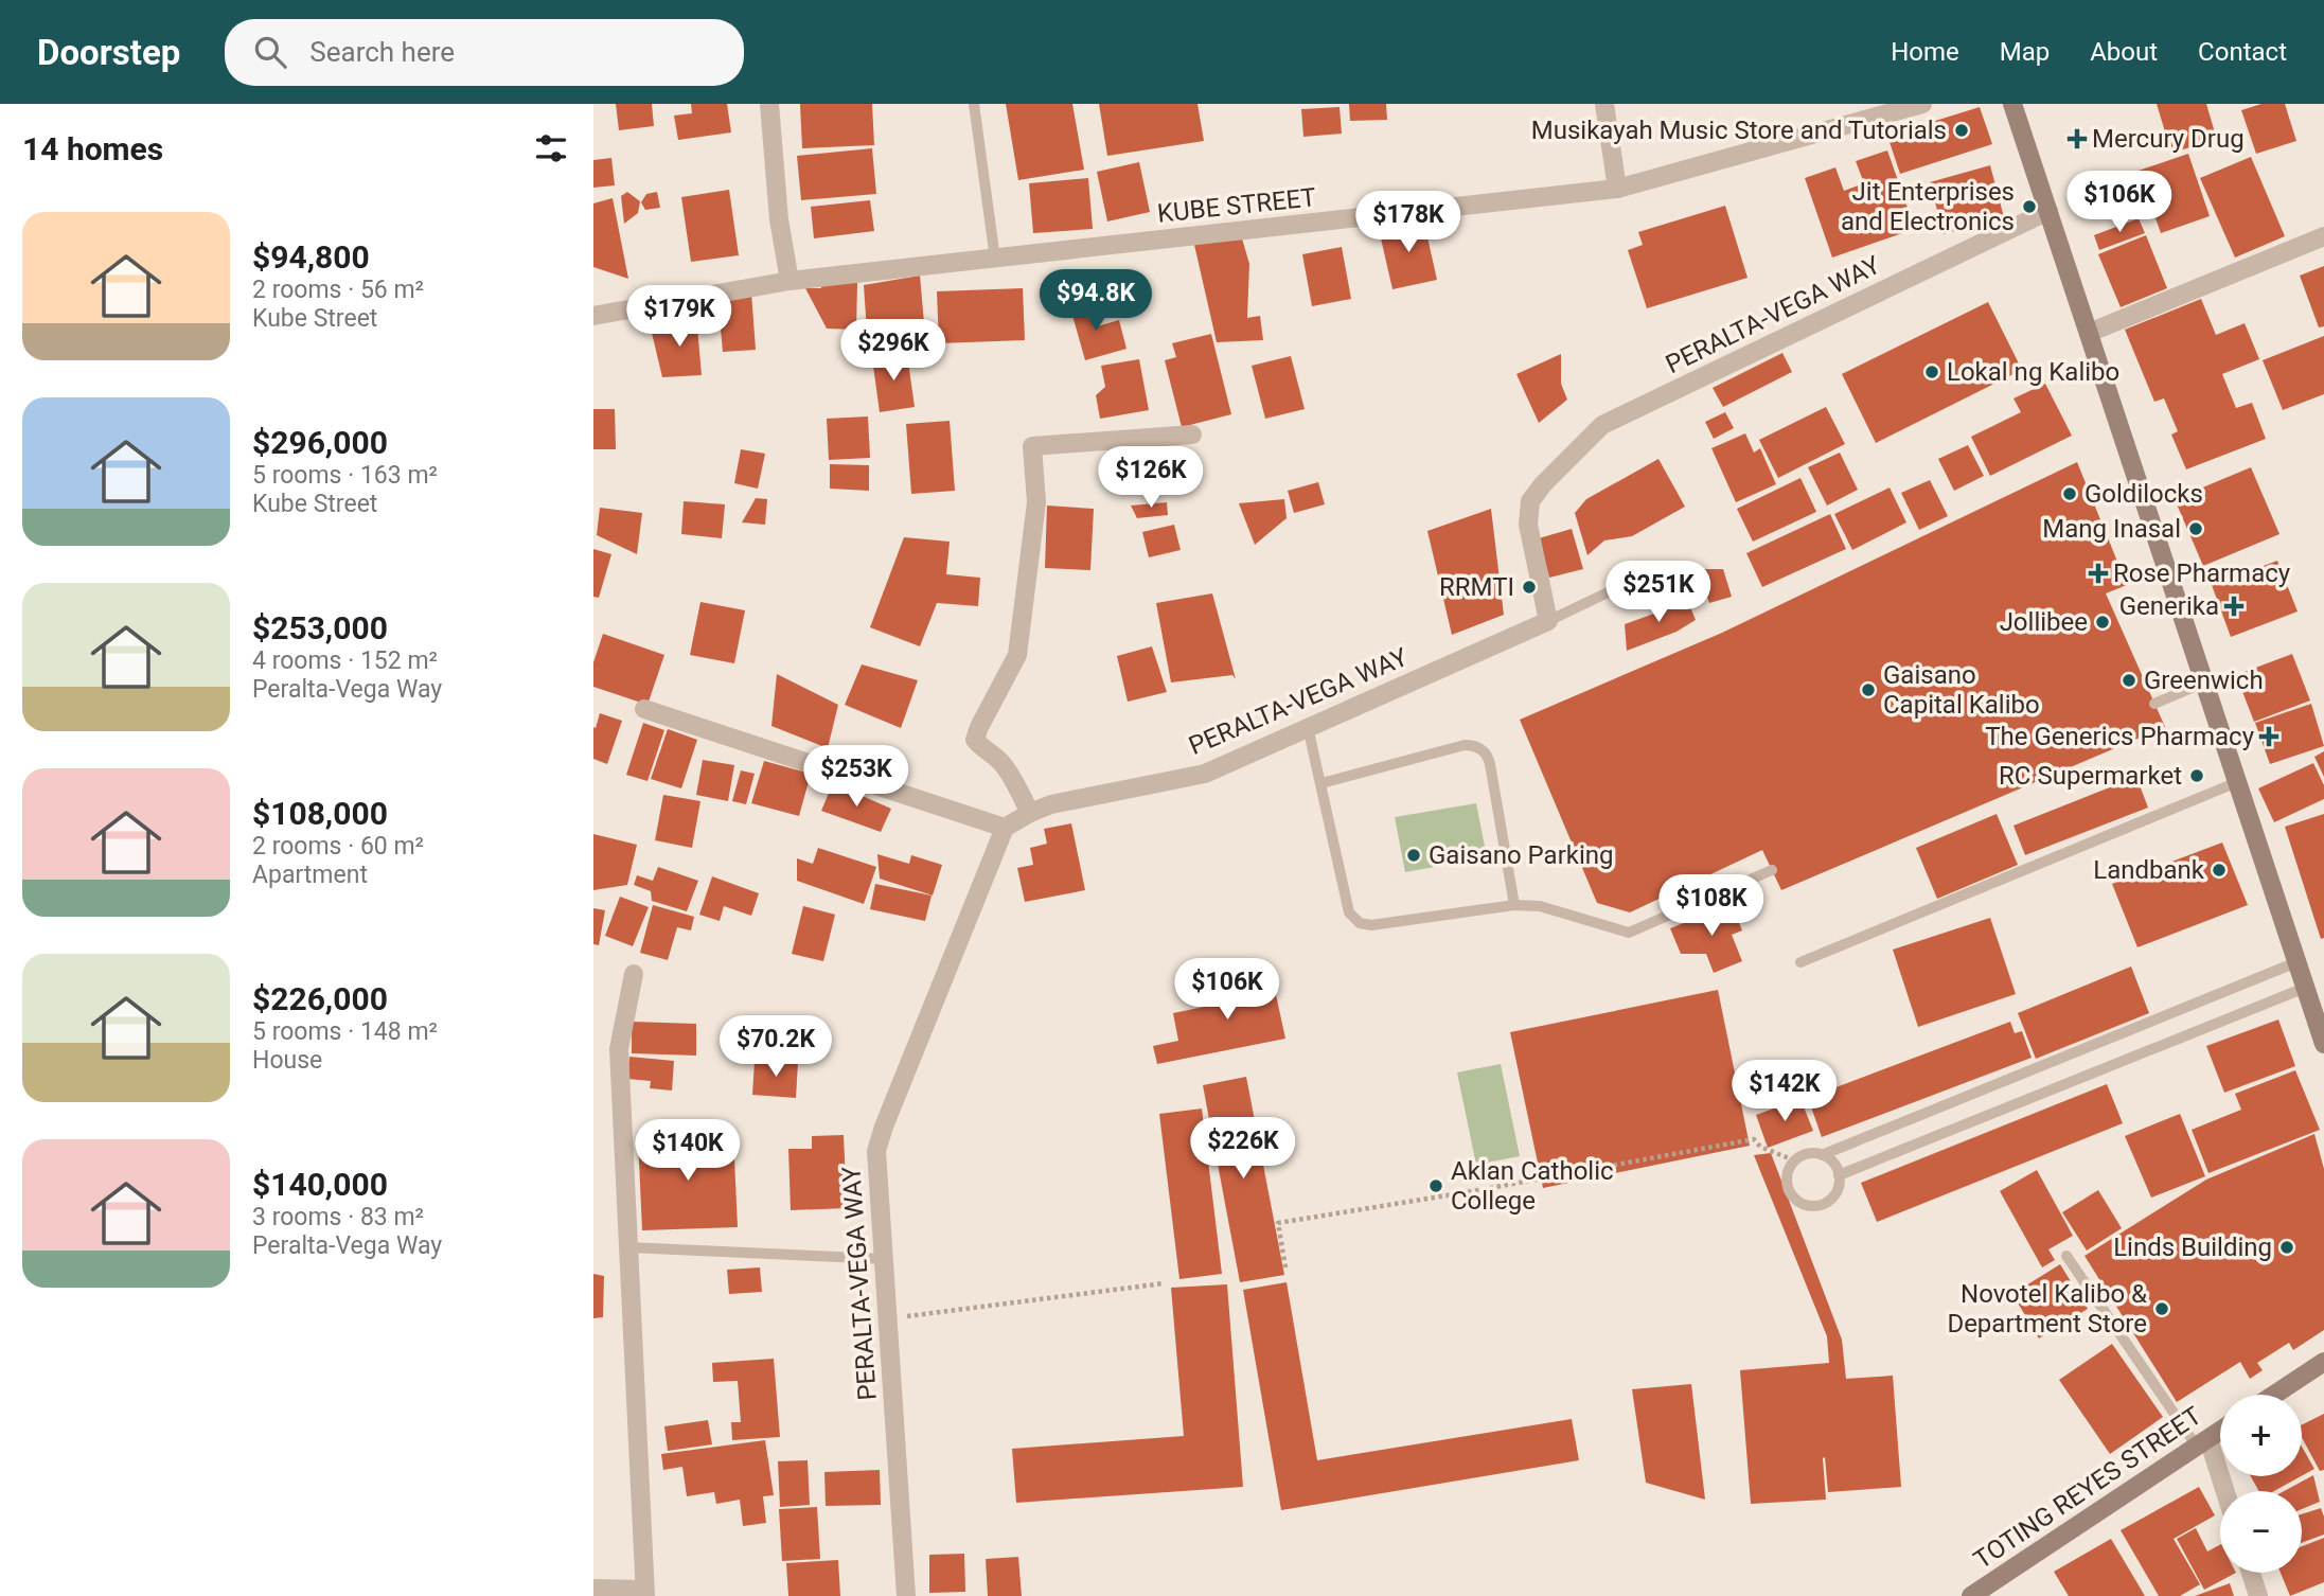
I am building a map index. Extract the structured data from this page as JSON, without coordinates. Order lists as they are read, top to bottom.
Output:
{
  "streets": {
    "main road": ["TOTING REYES STREET"],
    "street": ["KUBE STREET", "PERALTA-VEGA WAY"]
  },
  "places": {
    "other": [
      "Musikayah Music Store and Tutorials",
      "Jit Enterprises and Electronics",
      "Lokal ng Kalibo",
      "Goldilocks",
      "Mang Inasal",
      "RRMTI",
      "Jollibee",
      "Greenwich",
      "Gaisano Capital Kalibo",
      "RC Supermarket",
      "Gaisano Parking",
      "Landbank",
      "Aklan Catholic College",
      "Linds Building",
      "Novotel Kalibo & Department Store"
    ],
    "health": [
      "Mercury Drug",
      "Rose Pharmacy",
      "Generika",
      "The Generics Pharmacy"
    ]
  },
  "page": {
    "header": "Doorstep",
    "search": "Search here",
    "nav": [
      "Home",
      "Map",
      "About",
      "Contact"
    ],
    "heading": "14 homes",
    "price": [
      "$106K",
      "$178K",
      "$94.8K",
      "$179K",
      "$296K",
      "$126K",
      "$251K",
      "$253K",
      "$108K",
      "$106K",
      "$70.2K",
      "$142K",
      "$226K",
      "$140K"
    ],
    "list": [
      {
        "name": "$94,800",
        "note": "2 rooms · 56 m² · Kube Street"
      },
      {
        "name": "$296,000",
        "note": "5 rooms · 163 m² · Kube Street"
      },
      {
        "name": "$253,000",
        "note": "4 rooms · 152 m² · Peralta-Vega Way"
      },
      {
        "name": "$108,000",
        "note": "2 rooms · 60 m² · Apartment"
      },
      {
        "name": "$226,000",
        "note": "5 rooms · 148 m² · House"
      },
      {
        "name": "$140,000",
        "note": "3 rooms · 83 m² · Peralta-Vega Way"
      }
    ],
    "map_buttons": ["+", "−"]
  }
}
